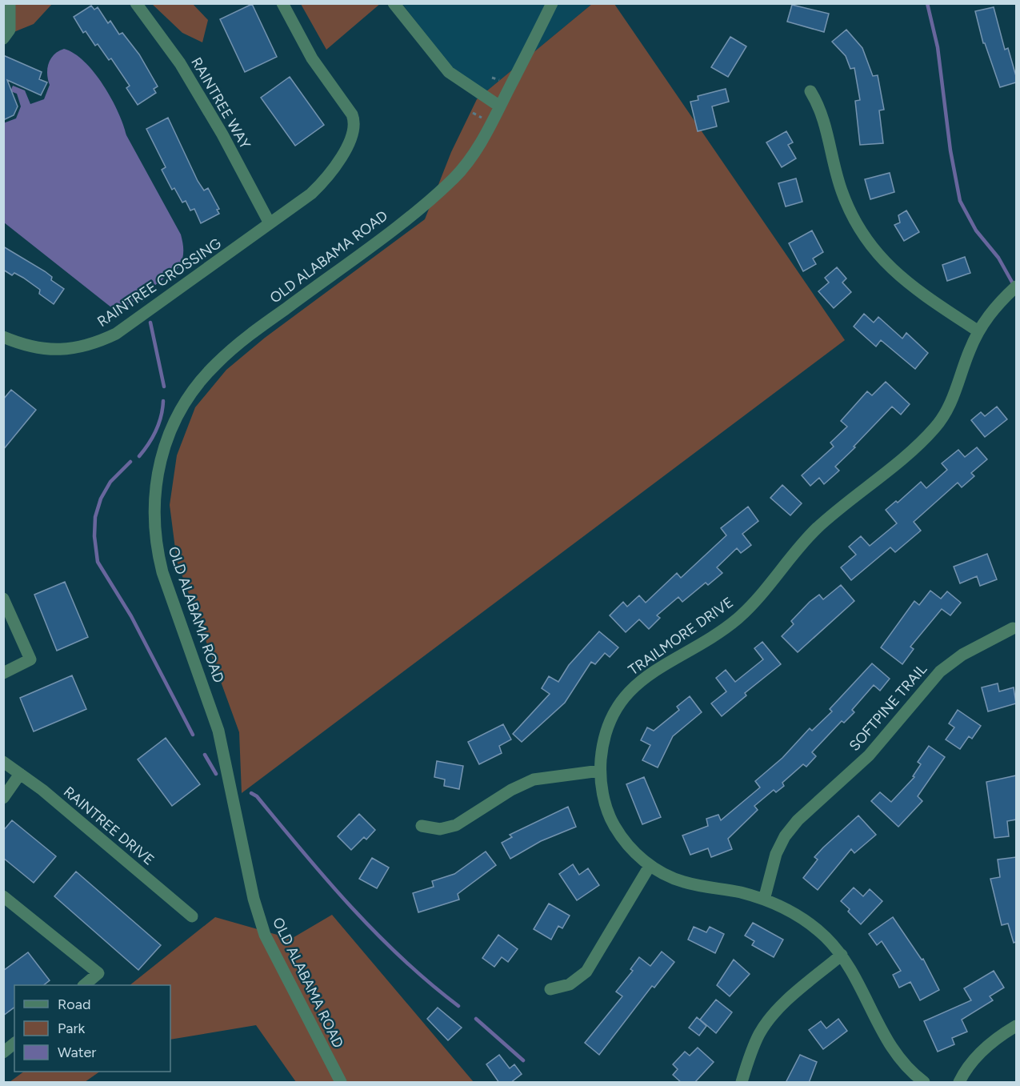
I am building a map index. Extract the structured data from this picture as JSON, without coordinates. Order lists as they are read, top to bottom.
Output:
{
  "streets": {
    "street": [
      "RAINTREE WAY",
      "OLD ALABAMA ROAD",
      "RAINTREE CROSSING",
      "TRAILMORE DRIVE",
      "SOFTPINE TRAIL",
      "RAINTREE DRIVE"
    ]
  },
  "crossings": [
    ["RAINTREE WAY", "RAINTREE CROSSING"],
    ["TRAILMORE DRIVE", "SOFTPINE TRAIL"]
  ],
  "legend": ["Road", "Park", "Water"]
}
